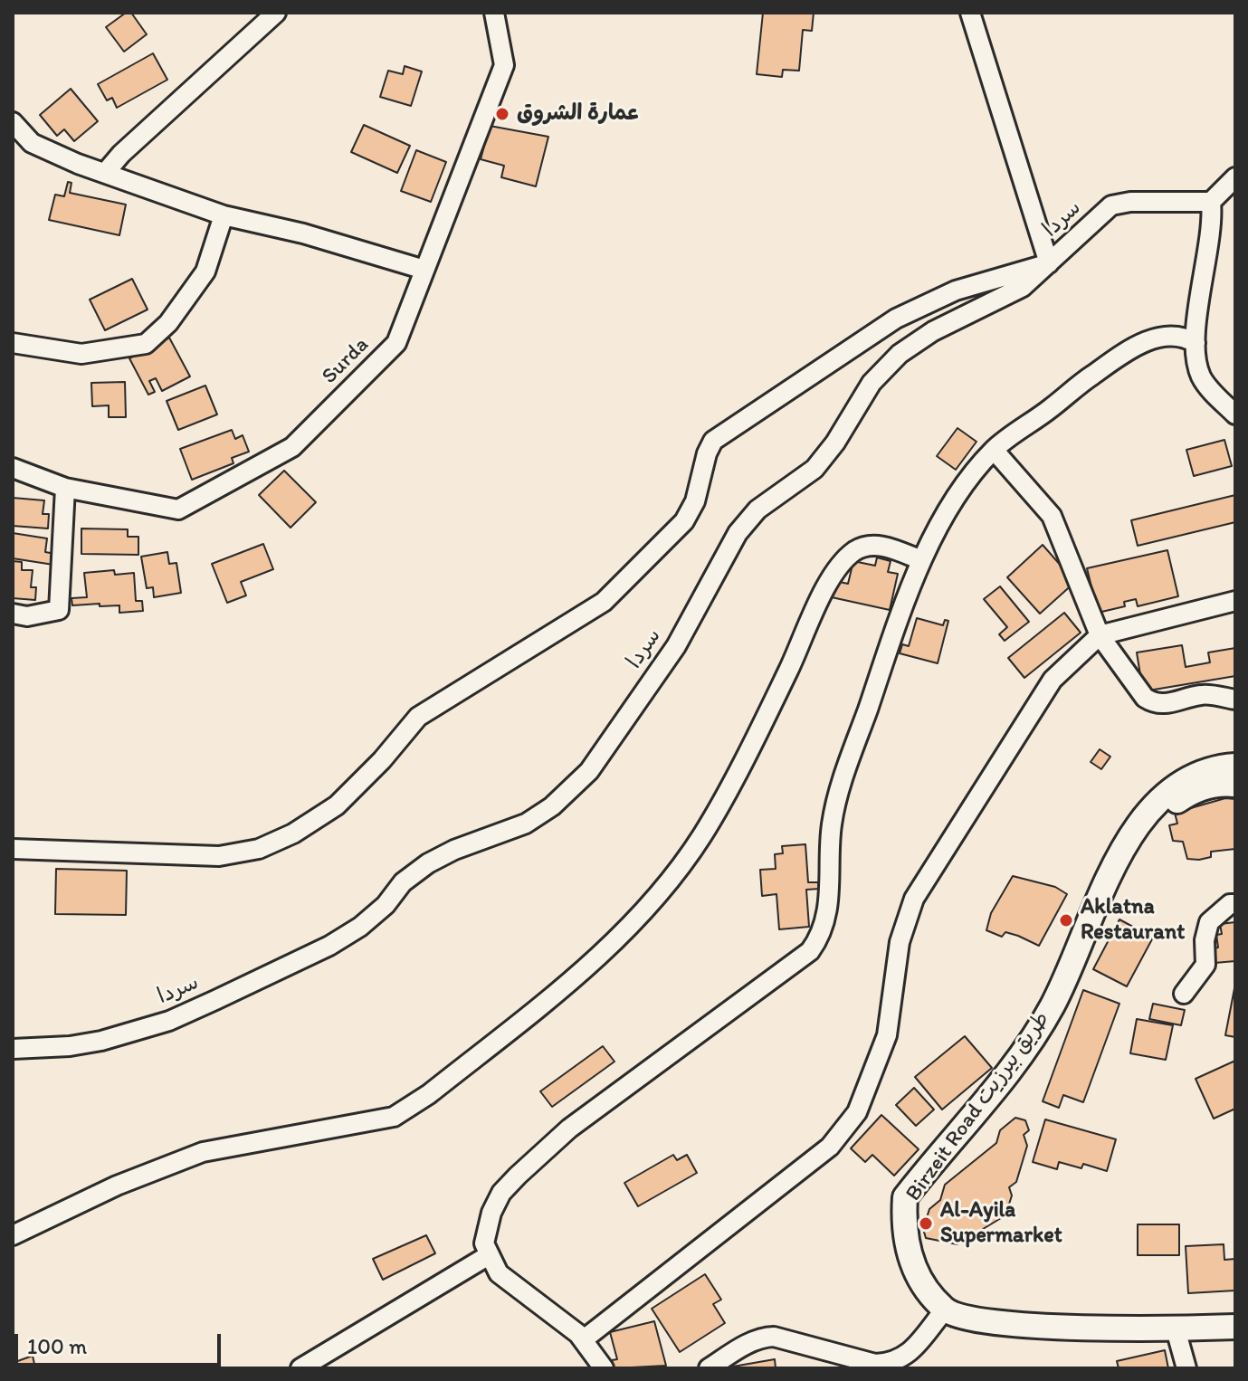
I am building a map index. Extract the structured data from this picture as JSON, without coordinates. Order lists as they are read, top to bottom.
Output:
{
  "streets": {
    "street": ["سردا", "Surda"]
  },
  "places": ["عمارة الشروق", "Aklatna Restaurant", "Al-Ayila Supermarket"],
  "scale_bar": "100 m"
}
